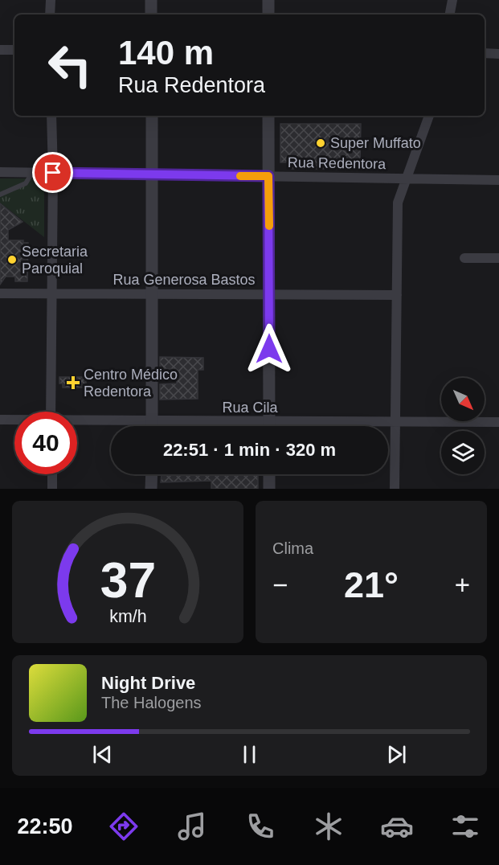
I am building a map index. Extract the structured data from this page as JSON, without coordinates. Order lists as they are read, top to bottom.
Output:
{
  "streets": {
    "street": ["Rua Redentora", "Rua Generosa Bastos", "Rua Cila"]
  },
  "places": {
    "other": ["Super Muffato", "Secretaria Paroquial"],
    "health": ["Centro Médico Redentora"]
  },
  "north": "bottom right",
  "page": {
    "turn": ["140 m", "Rua Redentora"],
    "limit": "40",
    "trip": "22:51 · 1 min · 320 m",
    "tile": "Clima",
    "heat": ["−", "21°", "+"],
    "song": ["Night Drive", "The Halogens"],
    "tabs": "22:50",
    "gauge": ["37", "km/h"]
  }
}
